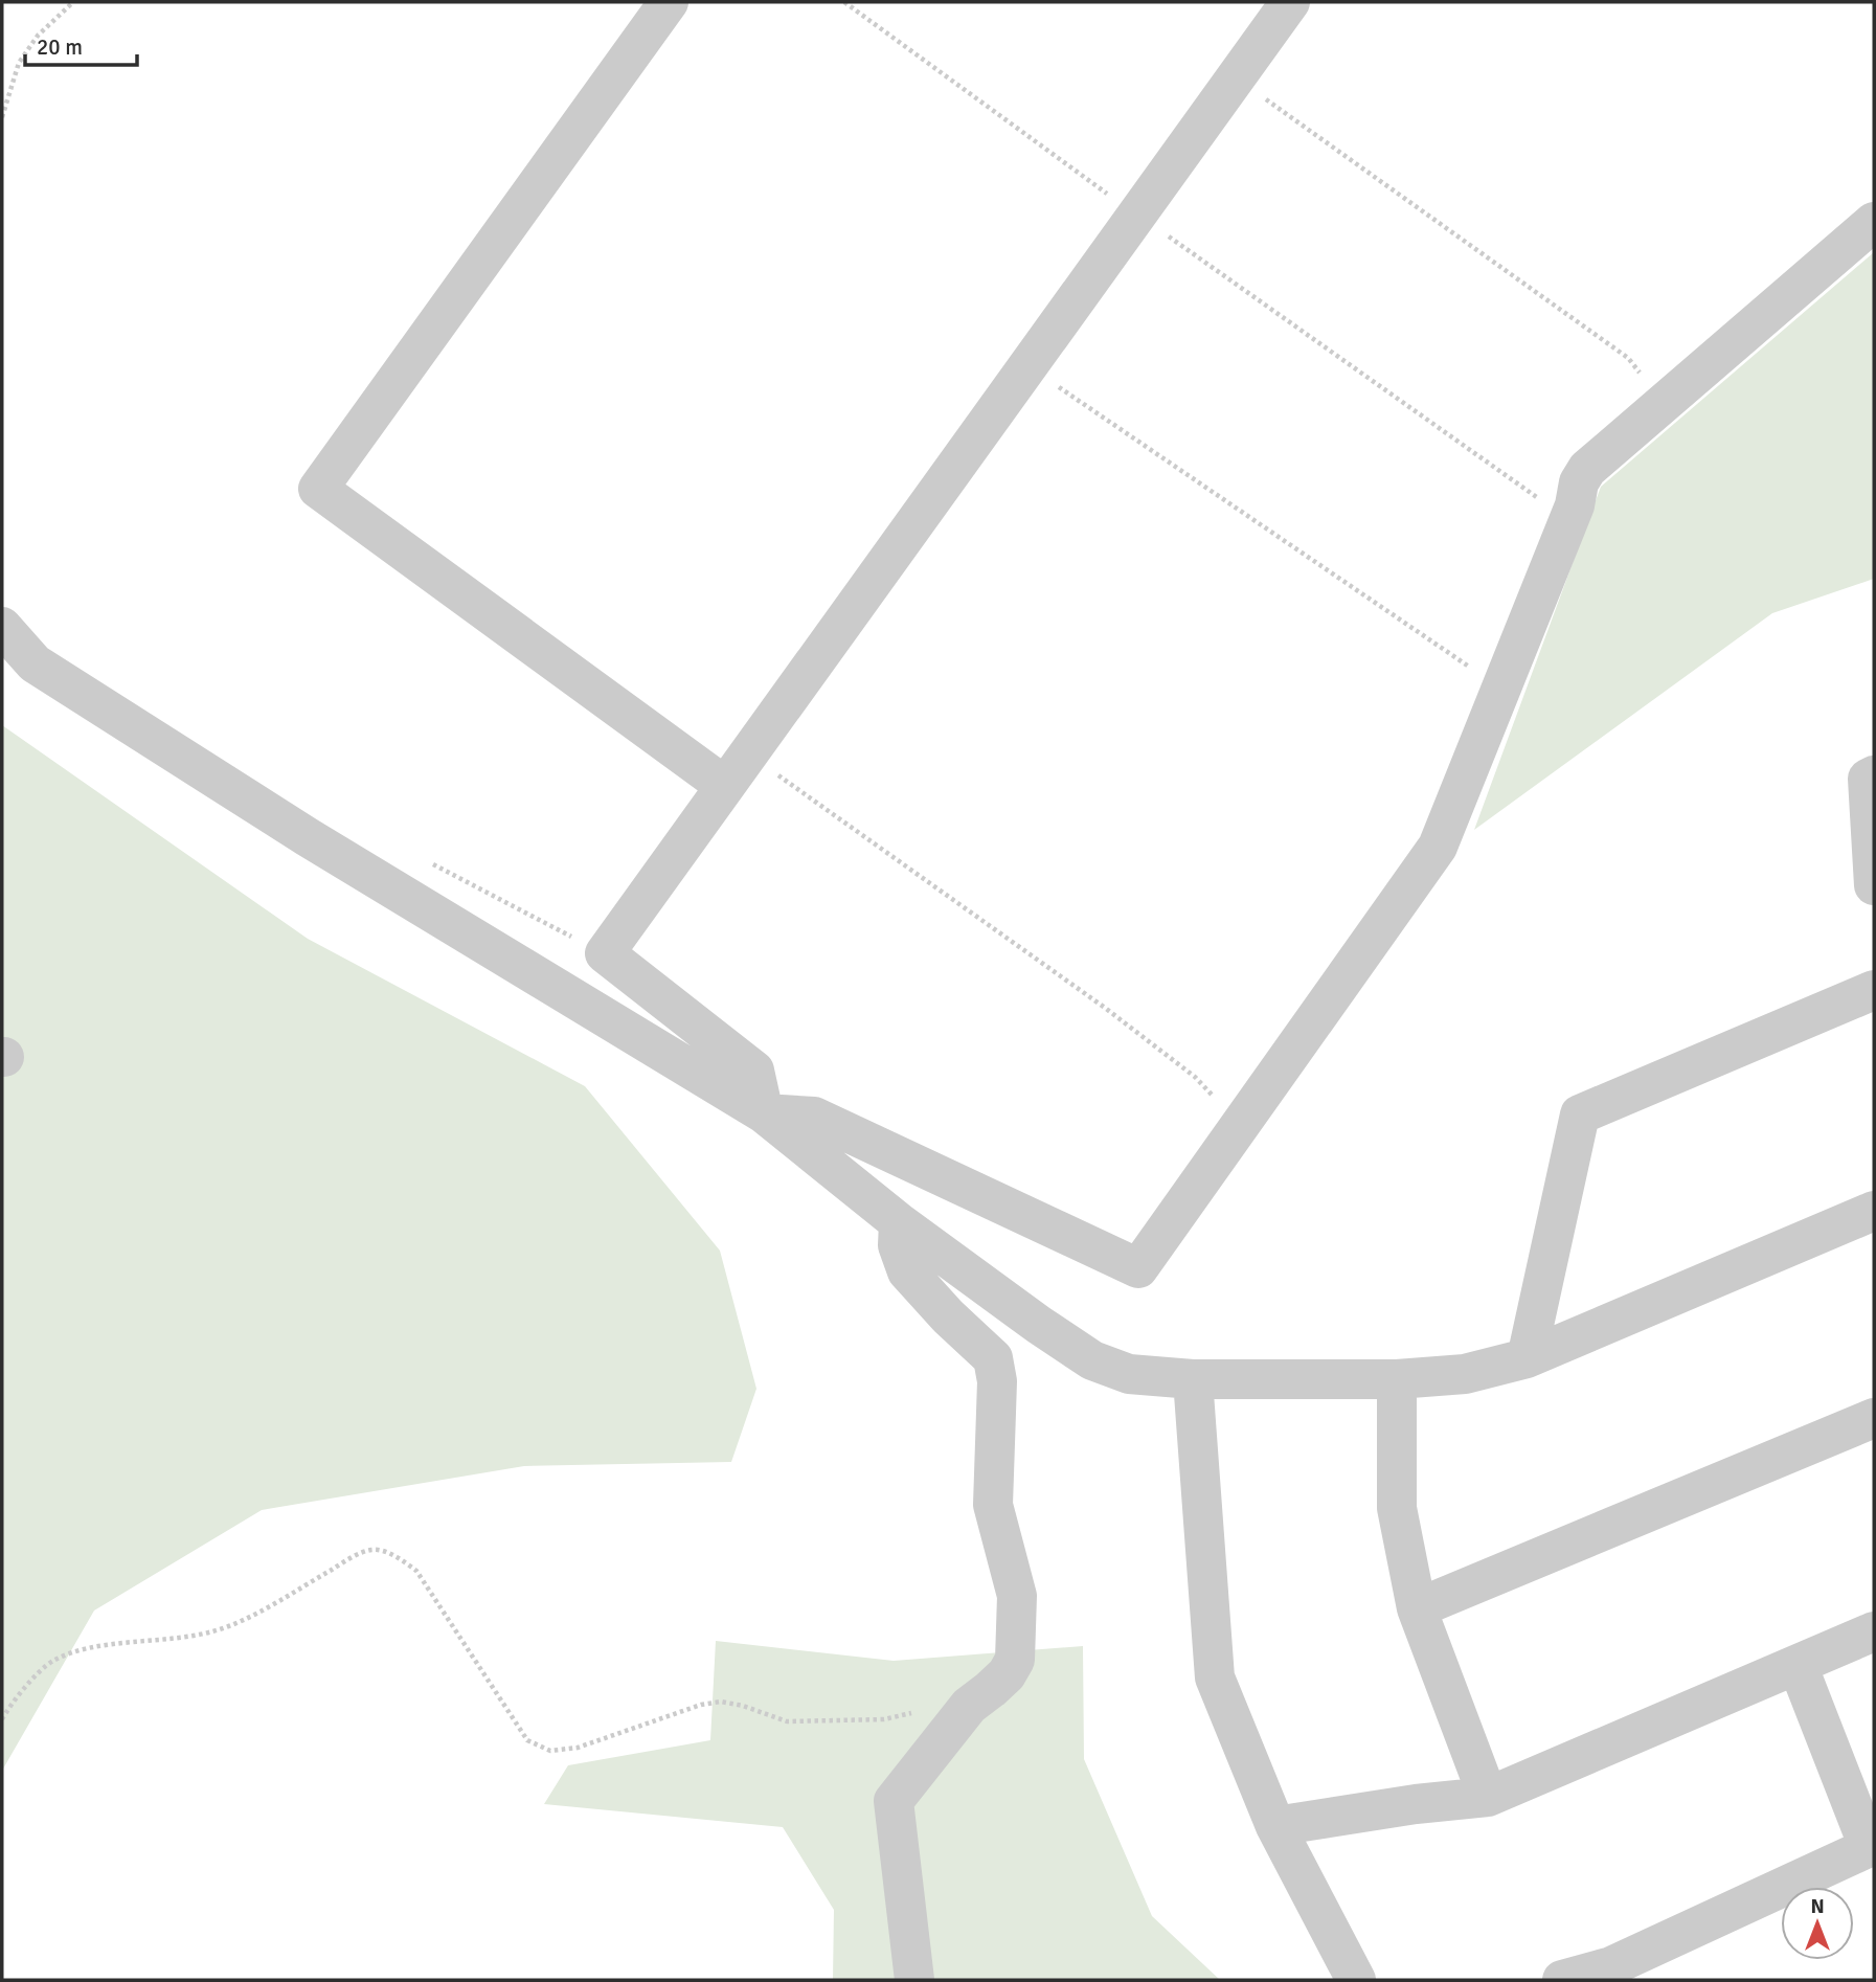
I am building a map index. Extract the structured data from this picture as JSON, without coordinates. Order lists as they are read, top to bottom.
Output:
{
  "scale_bar": "20 m",
  "north": "top"
}
